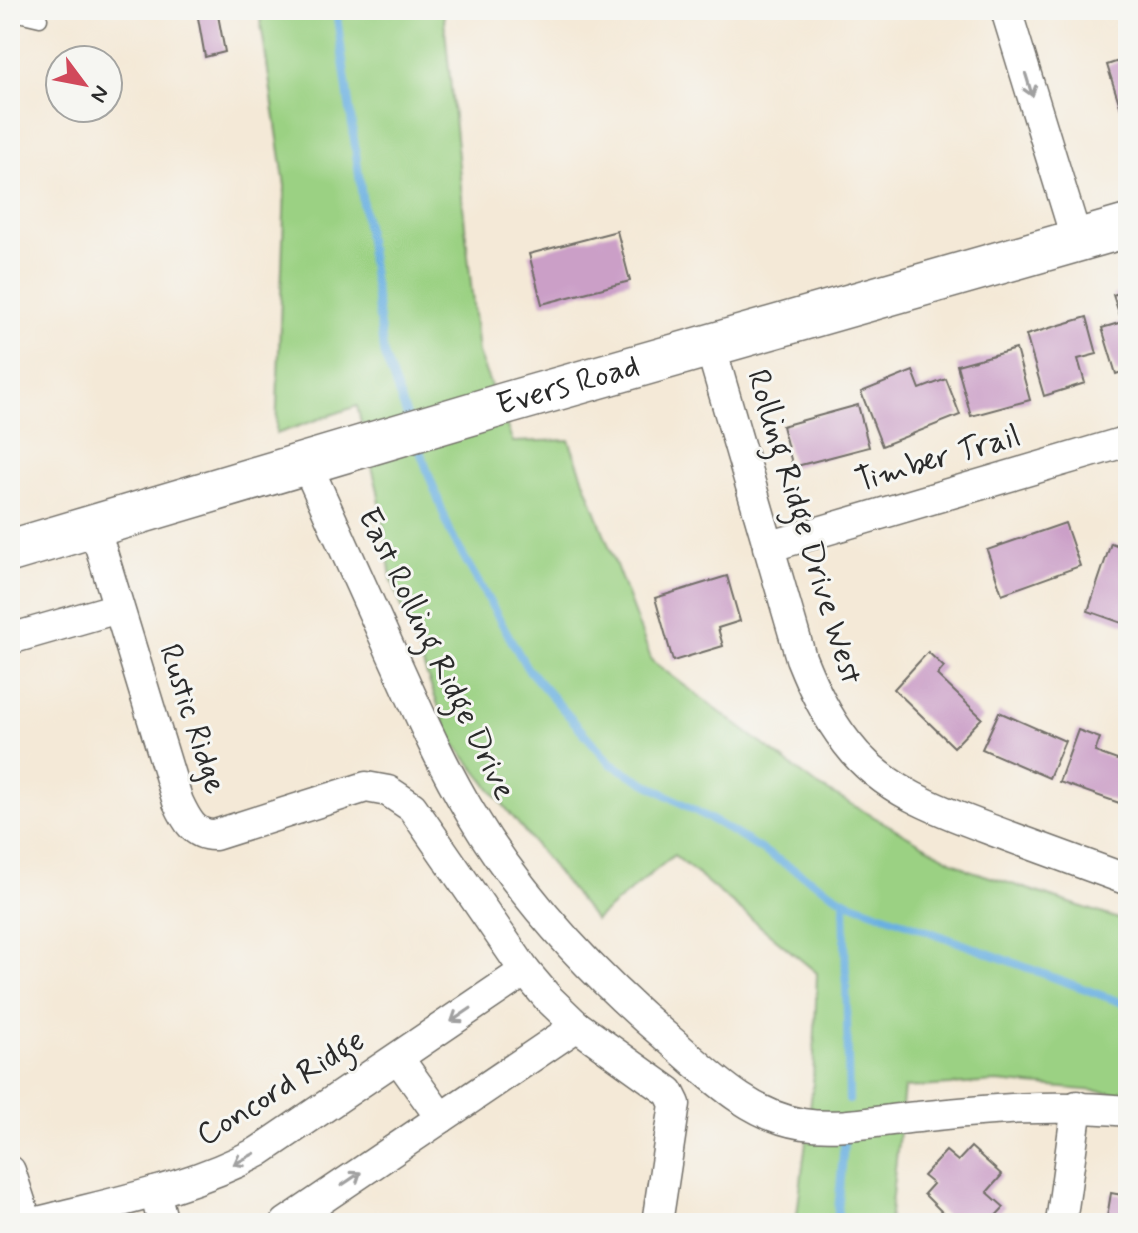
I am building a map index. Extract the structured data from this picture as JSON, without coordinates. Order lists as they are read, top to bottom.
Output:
{
  "streets": {
    "main road": ["Evers Road"],
    "street": [
      "Timber Trail",
      "Rolling Ridge Drive West",
      "East Rolling Ridge Drive",
      "Rustic Ridge",
      "Concord Ridge"
    ]
  },
  "crossings": [
    ["Evers Road", "Rolling Ridge Drive West"],
    ["Evers Road", "East Rolling Ridge Drive"],
    ["Evers Road", "Rustic Ridge"],
    ["Timber Trail", "Rolling Ridge Drive West"],
    ["Rustic Ridge", "Concord Ridge"]
  ],
  "north": "bottom right"
}
